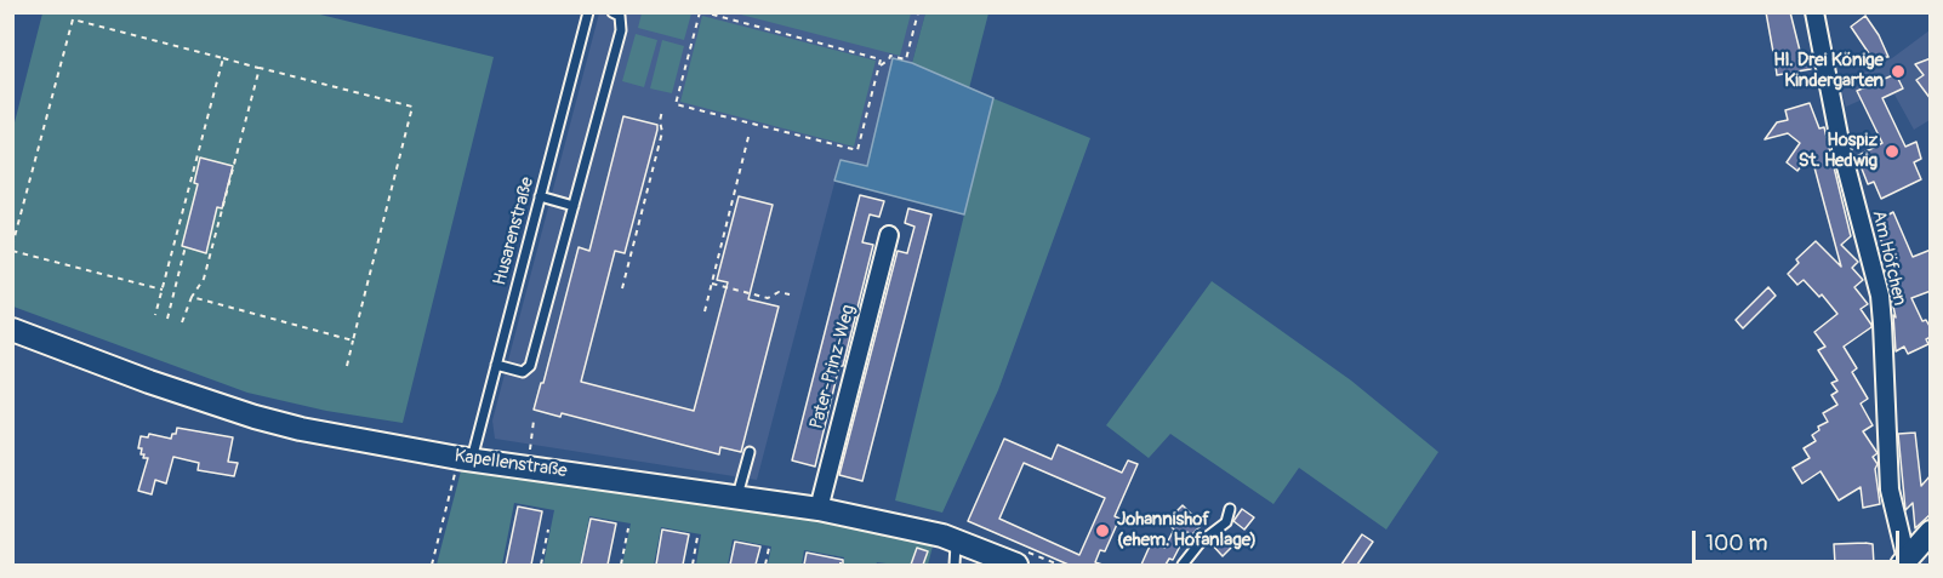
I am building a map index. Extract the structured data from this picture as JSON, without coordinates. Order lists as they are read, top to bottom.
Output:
{
  "streets": {
    "main road": ["Kapellenstraße"],
    "street": ["Am Höfchen", "Pater-Prinz-Weg"],
    "lane": ["Husarenstraße"]
  },
  "crossings": [
    ["Husarenstraße", "Kapellenstraße"],
    ["Pater-Prinz-Weg", "Kapellenstraße"]
  ],
  "places": ["Hl. Drei Könige Kindergarten", "Hospiz St. Hedwig", "Johannishof (ehem. Hofanlage)"],
  "scale_bar": "100 m"
}
